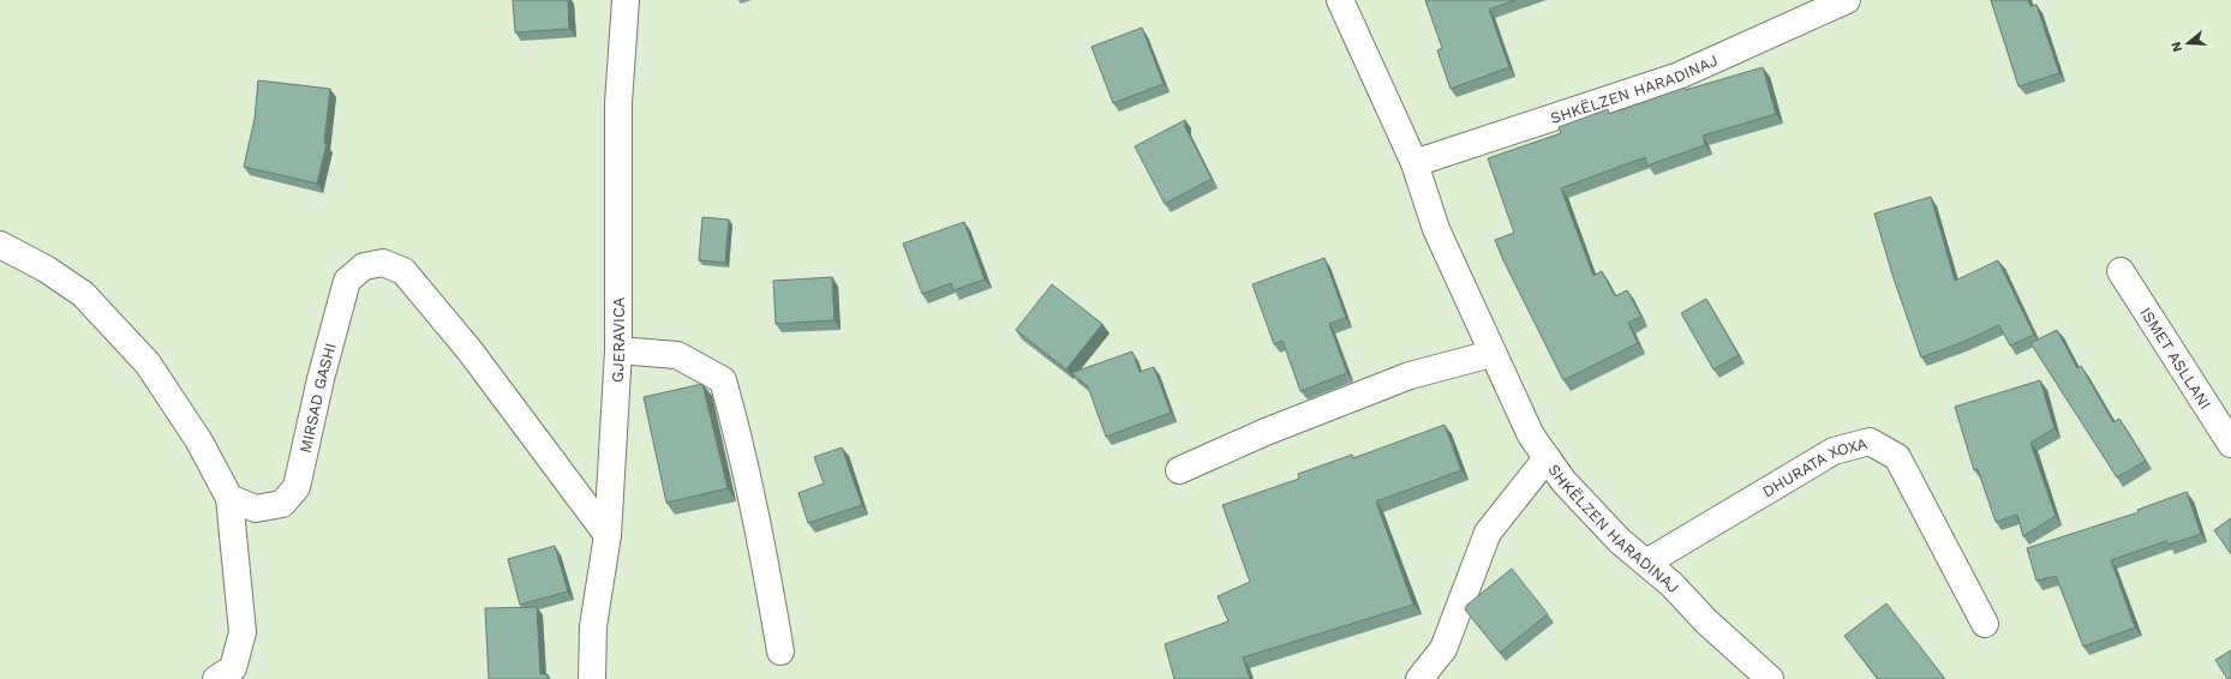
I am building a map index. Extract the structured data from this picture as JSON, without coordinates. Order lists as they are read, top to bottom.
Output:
{
  "streets": {
    "street": [
      "SHKËLZEN HARADINAJ",
      "GJERAVICA",
      "ISMET ASLLANI",
      "MIRSAD GASHI",
      "DHURATA XOXA"
    ]
  },
  "crossings": [
    ["SHKËLZEN HARADINAJ", "DHURATA XOXA"],
    ["GJERAVICA", "MIRSAD GASHI"]
  ],
  "north": "left"
}
